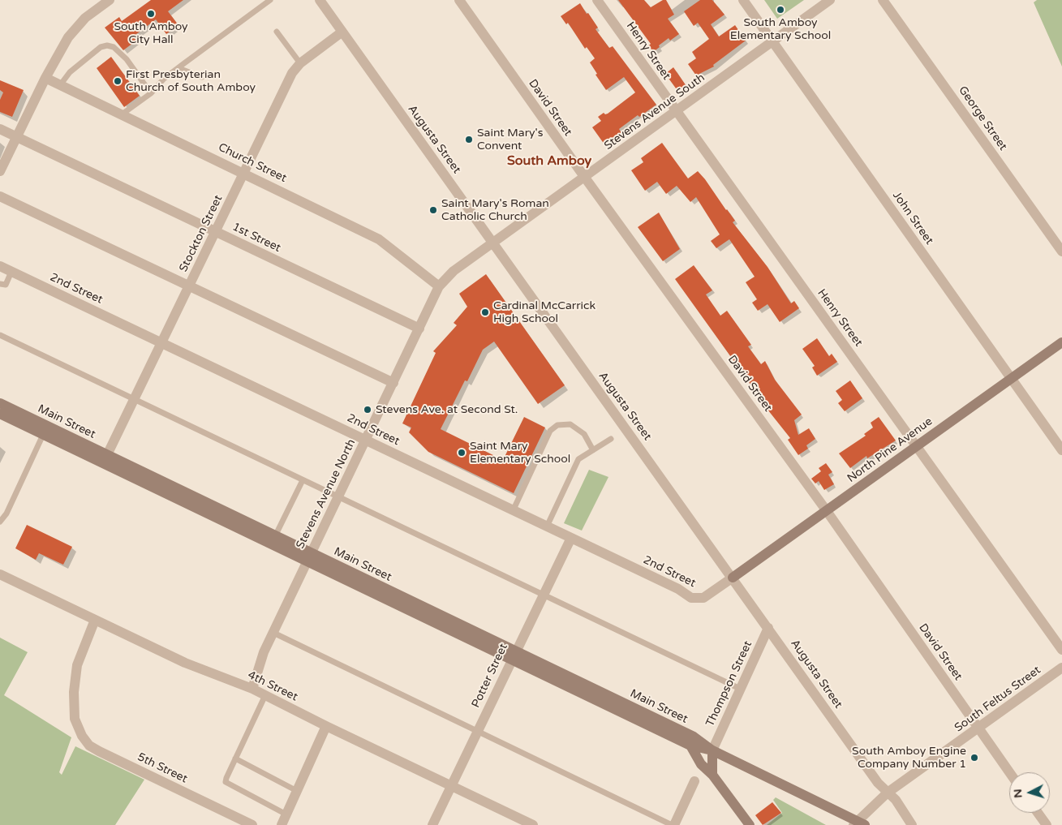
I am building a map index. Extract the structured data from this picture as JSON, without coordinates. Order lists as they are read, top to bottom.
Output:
{
  "streets": {
    "main road": ["Main Street", "North Pine Avenue"],
    "street": [
      "Henry Street",
      "David Street",
      "Stevens Avenue South",
      "George Street",
      "Augusta Street",
      "Church Street",
      "John Street",
      "Stockton Street",
      "1st Street",
      "2nd Street",
      "Stevens Avenue North",
      "Potter Street",
      "Thompson Street",
      "4th Street",
      "South Feltus Street",
      "5th Street"
    ]
  },
  "crossings": [
    ["Henry Street", "Stevens Avenue South"],
    ["Henry Street", "North Pine Avenue"],
    ["David Street", "Stevens Avenue South"],
    ["David Street", "North Pine Avenue"],
    ["David Street", "South Feltus Street"],
    ["Stevens Avenue South", "Augusta Street"],
    ["Stevens Avenue South", "John Street"],
    ["Stevens Avenue South", "Stevens Avenue North"],
    ["Augusta Street", "Stockton Street"],
    ["Augusta Street", "2nd Street"],
    ["Augusta Street", "North Pine Avenue"],
    ["Augusta Street", "Stevens Avenue North"],
    ["Augusta Street", "Thompson Street"],
    ["Augusta Street", "South Feltus Street"],
    ["Church Street", "Stockton Street"],
    ["Church Street", "Stevens Avenue North"],
    ["John Street", "North Pine Avenue"],
    ["Stockton Street", "1st Street"],
    ["Stockton Street", "2nd Street"],
    ["Stockton Street", "Main Street"],
    ["1st Street", "Stevens Avenue North"],
    ["2nd Street", "North Pine Avenue"],
    ["2nd Street", "Stevens Avenue North"],
    ["2nd Street", "Potter Street"],
    ["Main Street", "Stevens Avenue North"],
    ["Main Street", "Potter Street"],
    ["Main Street", "Thompson Street"],
    ["Main Street", "South Feltus Street"],
    ["Stevens Avenue North", "4th Street"],
    ["Potter Street", "4th Street"],
    ["4th Street", "5th Street"]
  ],
  "districts": ["South Amboy"],
  "places": [
    "South Amboy Elementary School",
    "South Amboy City Hall",
    "First Presbyterian Church of South Amboy",
    "Saint Mary's Convent",
    "Saint Mary's Roman Catholic Church",
    "Cardinal McCarrick High School",
    "Stevens Ave. at Second St.",
    "Saint Mary Elementary School",
    "South Amboy Engine Company Number 1"
  ],
  "north": "left"
}
